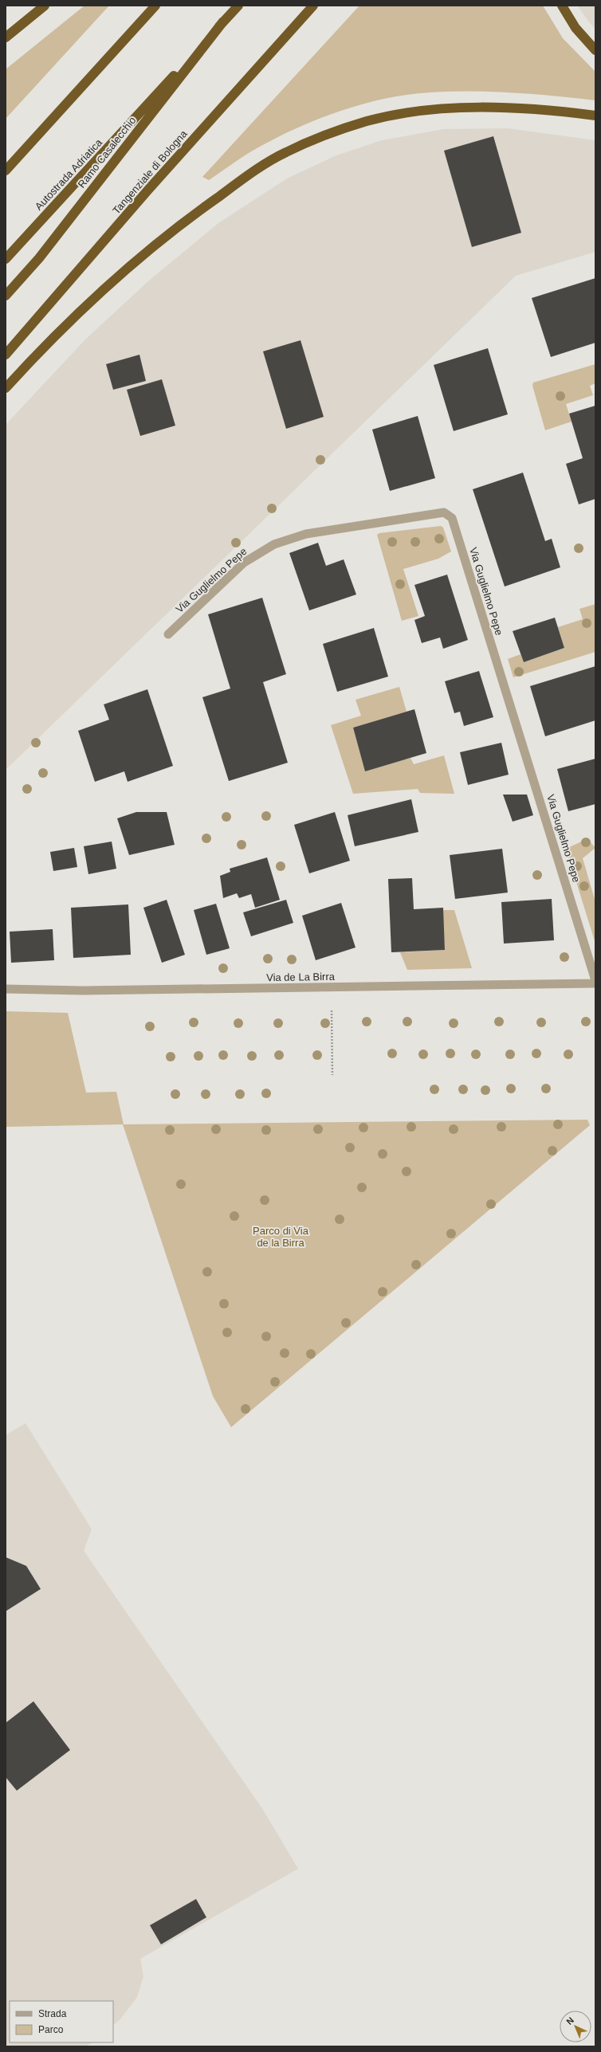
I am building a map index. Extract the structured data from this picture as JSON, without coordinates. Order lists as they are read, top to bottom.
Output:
{
  "streets": {
    "highway": ["Ramo Casalecchio", "Tangenziale di Bologna", "Autostrada Adriatica"],
    "street": ["Via Guglielmo Pepe", "Via de La Birra"]
  },
  "crossings": [
    ["Ramo Casalecchio", "Autostrada Adriatica"]
  ],
  "parks": ["Parco di Via de la Birra"],
  "legend": ["Strada", "Parco"],
  "north": "top left"
}
